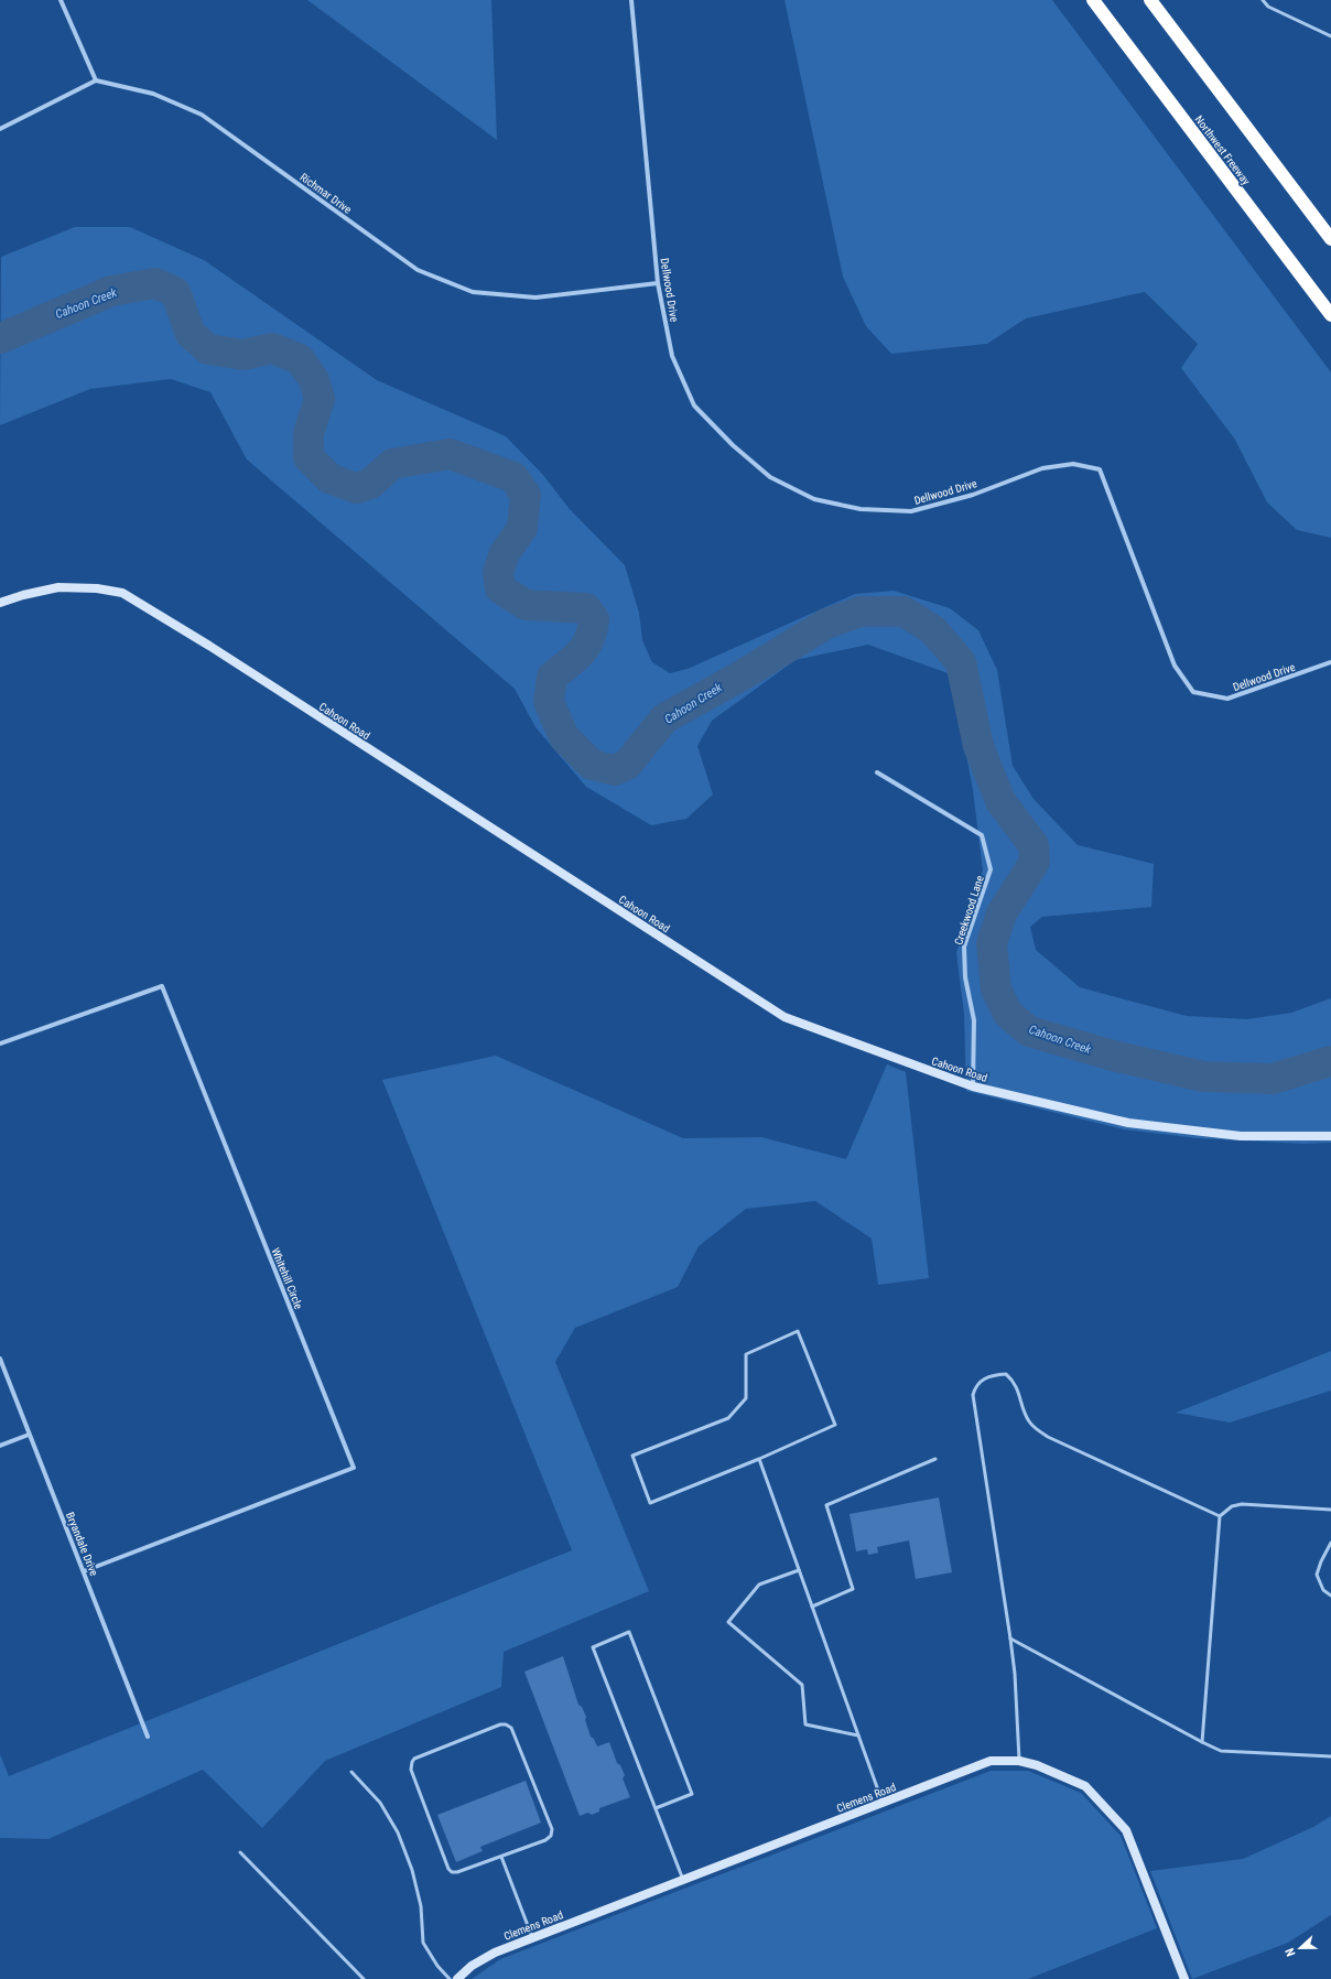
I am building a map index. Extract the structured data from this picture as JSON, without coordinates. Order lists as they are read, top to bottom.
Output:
{
  "streets": {
    "highway": ["Northwest Freeway"],
    "street": [
      "Richmar Drive",
      "Dellwood Drive",
      "Cahoon Road",
      "Creekwood Lane",
      "Whitehill Circle",
      "Bryandale Drive",
      "Clemens Road"
    ]
  },
  "crossings": [
    ["Richmar Drive", "Dellwood Drive"],
    ["Cahoon Road", "Creekwood Lane"],
    ["Whitehill Circle", "Bryandale Drive"]
  ],
  "water": ["Cahoon Creek"],
  "north": "left"
}
